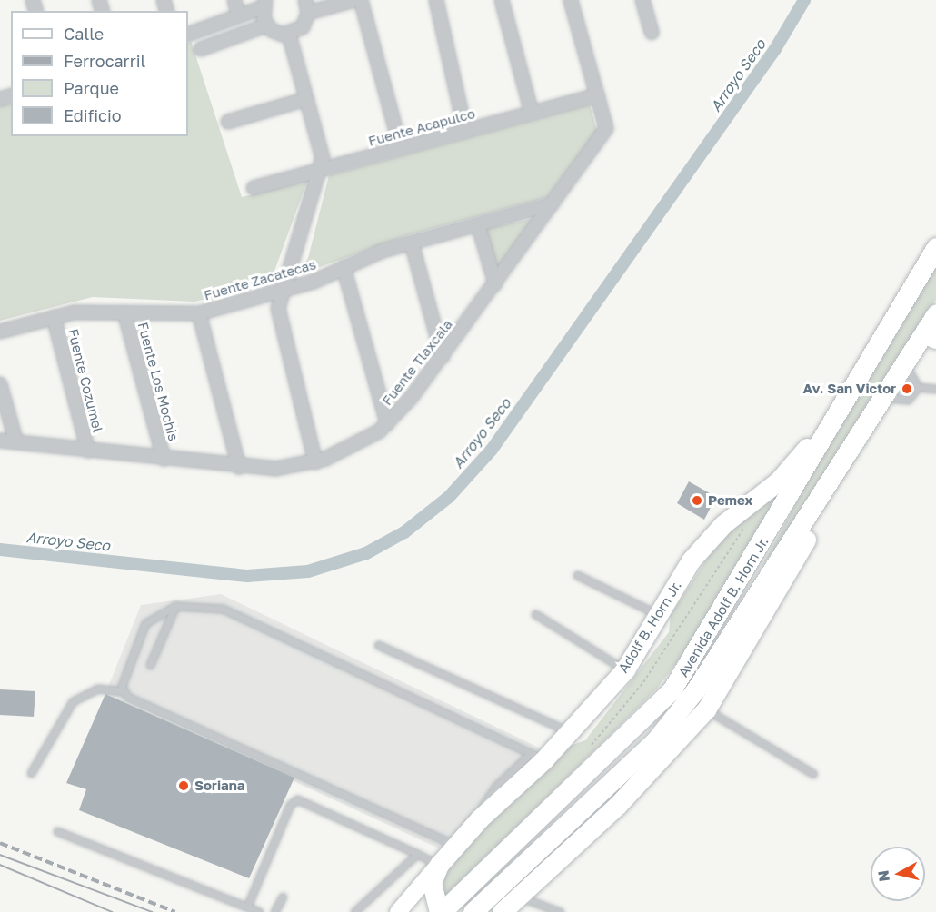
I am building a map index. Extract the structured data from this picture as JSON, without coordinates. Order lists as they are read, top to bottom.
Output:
{
  "streets": {
    "main road": ["Avenida Adolf B. Horn Jr.", "Adolf B. Horn Jr."],
    "street": [
      "Fuente Acapulco",
      "Fuente Zacatecas",
      "Fuente Tlaxcala",
      "Fuente Cozumel",
      "Fuente Los Mochis"
    ]
  },
  "crossings": [
    ["Fuente Acapulco", "Fuente Tlaxcala"],
    ["Fuente Zacatecas", "Fuente Tlaxcala"],
    ["Fuente Zacatecas", "Fuente Cozumel"],
    ["Fuente Zacatecas", "Fuente Los Mochis"],
    ["Fuente Tlaxcala", "Fuente Cozumel"],
    ["Fuente Tlaxcala", "Fuente Los Mochis"],
    ["Avenida Adolf B. Horn Jr.", "Adolf B. Horn Jr."]
  ],
  "water": ["Arroyo Seco"],
  "places": ["Av. San Victor", "Pemex", "Soriana"],
  "legend": [
    "Calle",
    "Ferrocarril",
    "Parque",
    "Edificio"
  ],
  "north": "left"
}
